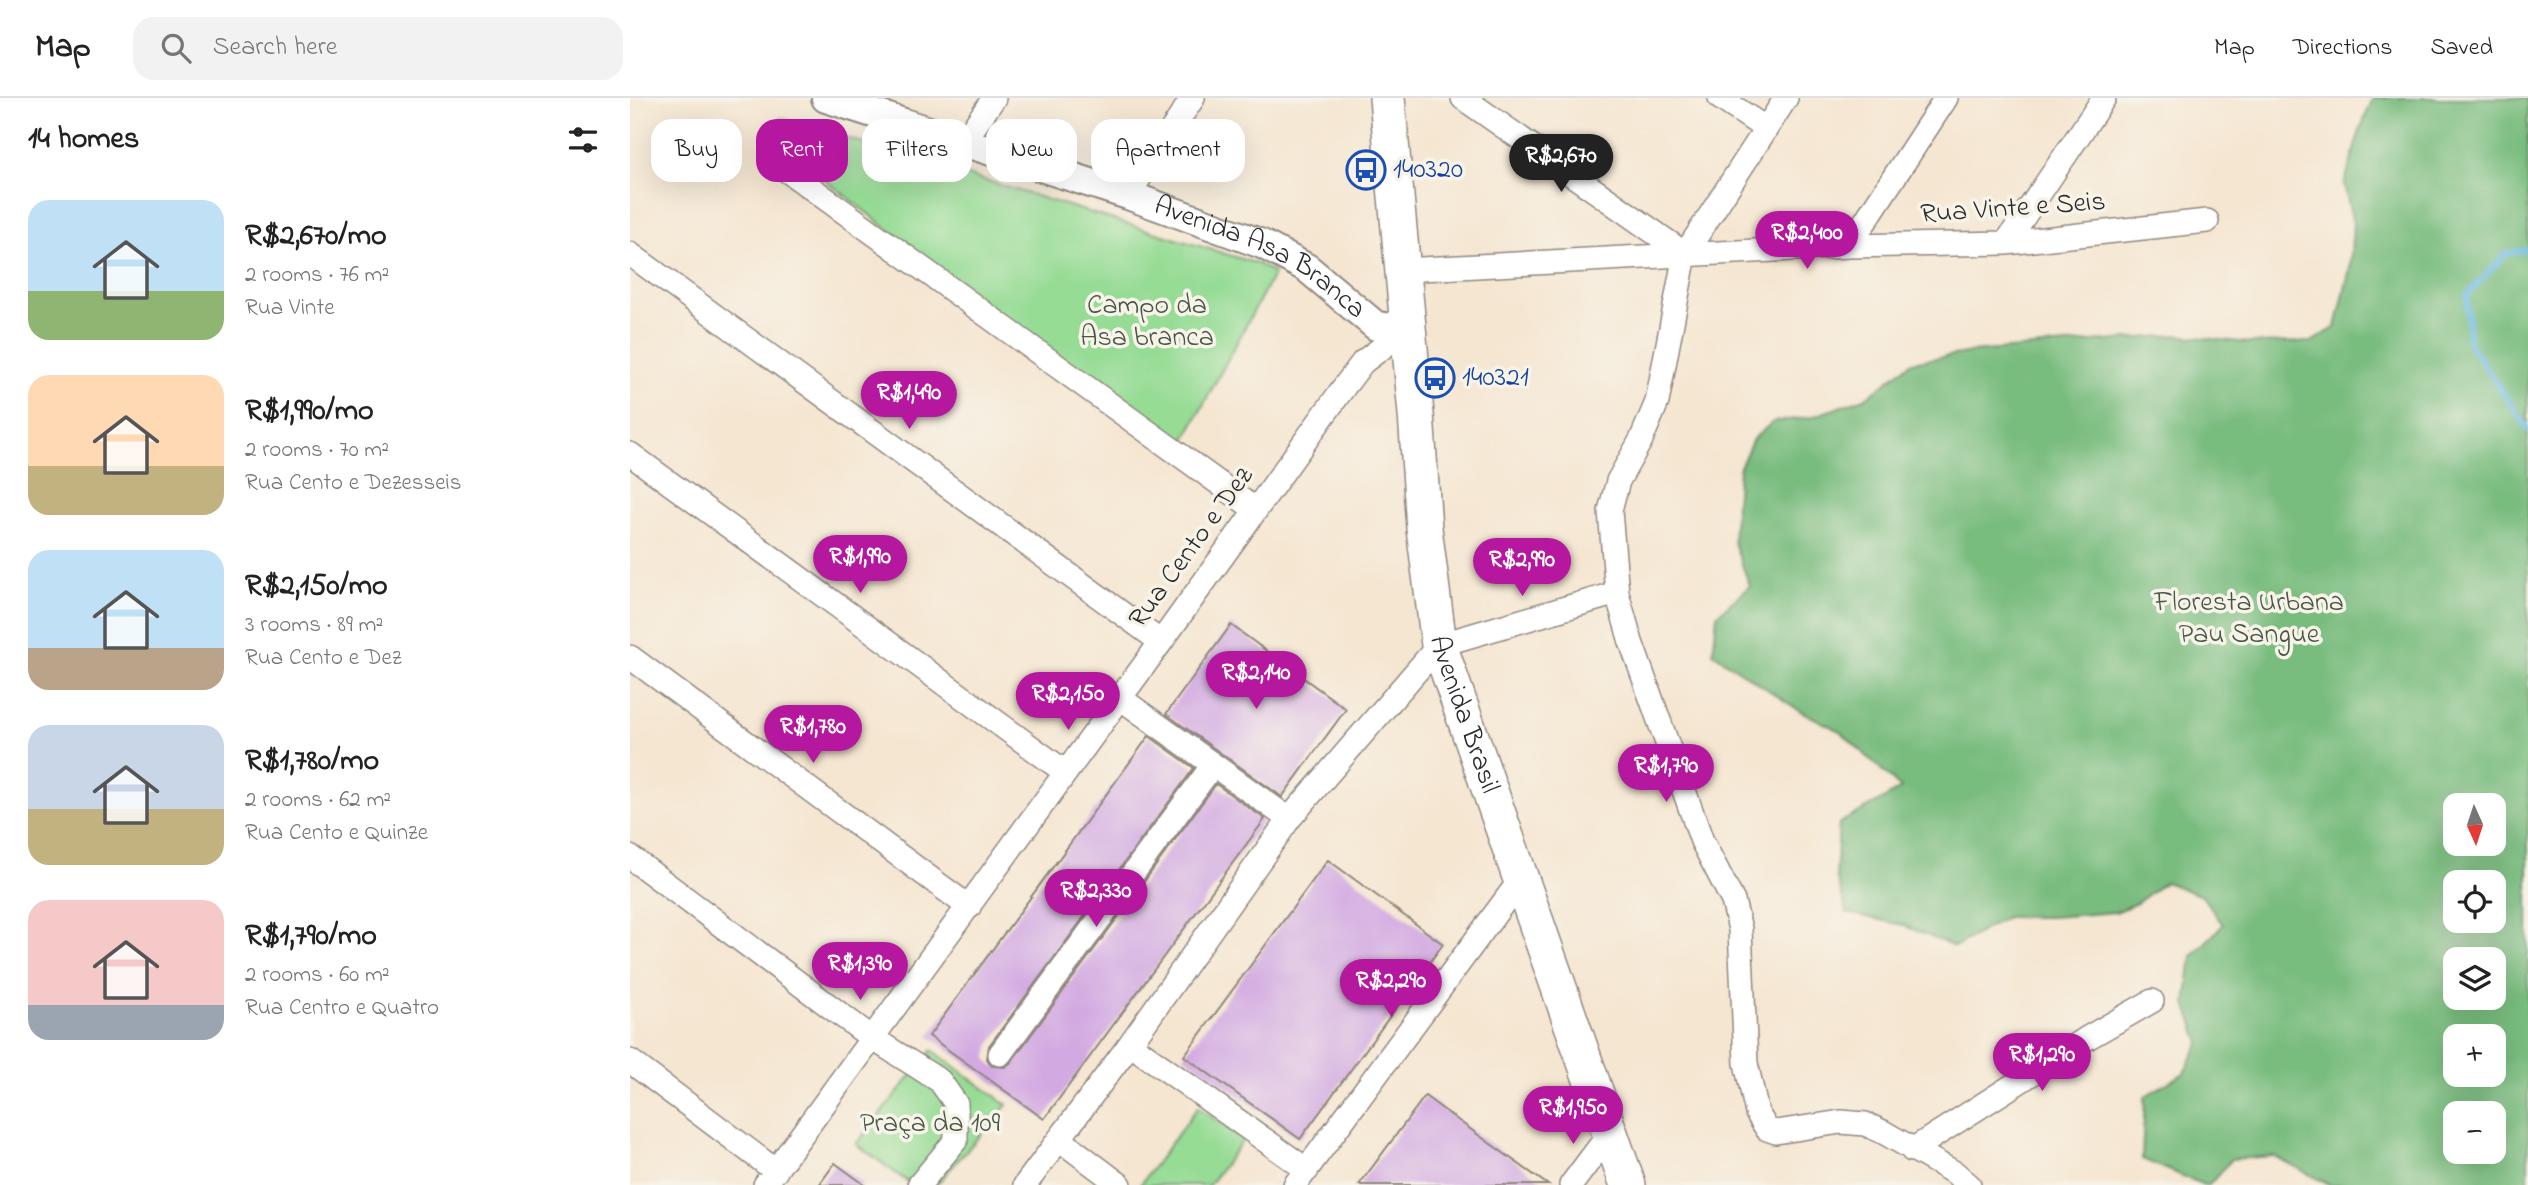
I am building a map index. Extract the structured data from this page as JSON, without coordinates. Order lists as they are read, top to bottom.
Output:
{
  "streets": {
    "main road": ["Avenida Brasil"],
    "street": ["Rua Vinte e Seis", "Avenida Asa Branca", "Rua Cento e Dez"]
  },
  "crossings": [
    ["Rua Vinte e Seis", "Avenida Brasil"],
    ["Avenida Asa Branca", "Rua Cento e Dez"],
    ["Avenida Asa Branca", "Avenida Brasil"],
    ["Rua Cento e Dez", "Avenida Brasil"]
  ],
  "parks": ["Campo da Asa branca", "Floresta Urbana Pau Sangue", "Praça da 109"],
  "places": {
    "bus stop": ["140320", "140321"]
  },
  "north": "bottom",
  "page": {
    "header": "Map",
    "search": "Search here",
    "nav": ["Map", "Directions", "Saved"],
    "heading": "14 homes",
    "chip": [
      "Buy",
      "Rent",
      "Filters",
      "New",
      "Apartment"
    ],
    "price": [
      "R$2,670",
      "R$2,400",
      "R$1,490",
      "R$1,990",
      "R$2,990",
      "R$2,140",
      "R$2,150",
      "R$1,780",
      "R$1,790",
      "R$2,330",
      "R$1,390",
      "R$2,290",
      "R$1,290",
      "R$1,950"
    ],
    "list": [
      {
        "name": "R$2,670/mo",
        "note": "2 rooms · 76 m² · Rua Vinte"
      },
      {
        "name": "R$1,990/mo",
        "note": "2 rooms · 70 m² · Rua Cento e Dezesseis"
      },
      {
        "name": "R$2,150/mo",
        "note": "3 rooms · 89 m² · Rua Cento e Dez"
      },
      {
        "name": "R$1,780/mo",
        "note": "2 rooms · 62 m² · Rua Cento e Quinze"
      },
      {
        "name": "R$1,790/mo",
        "note": "2 rooms · 60 m² · Rua Centro e Quatro"
      }
    ],
    "map_buttons": ["+", "−"]
  }
}
